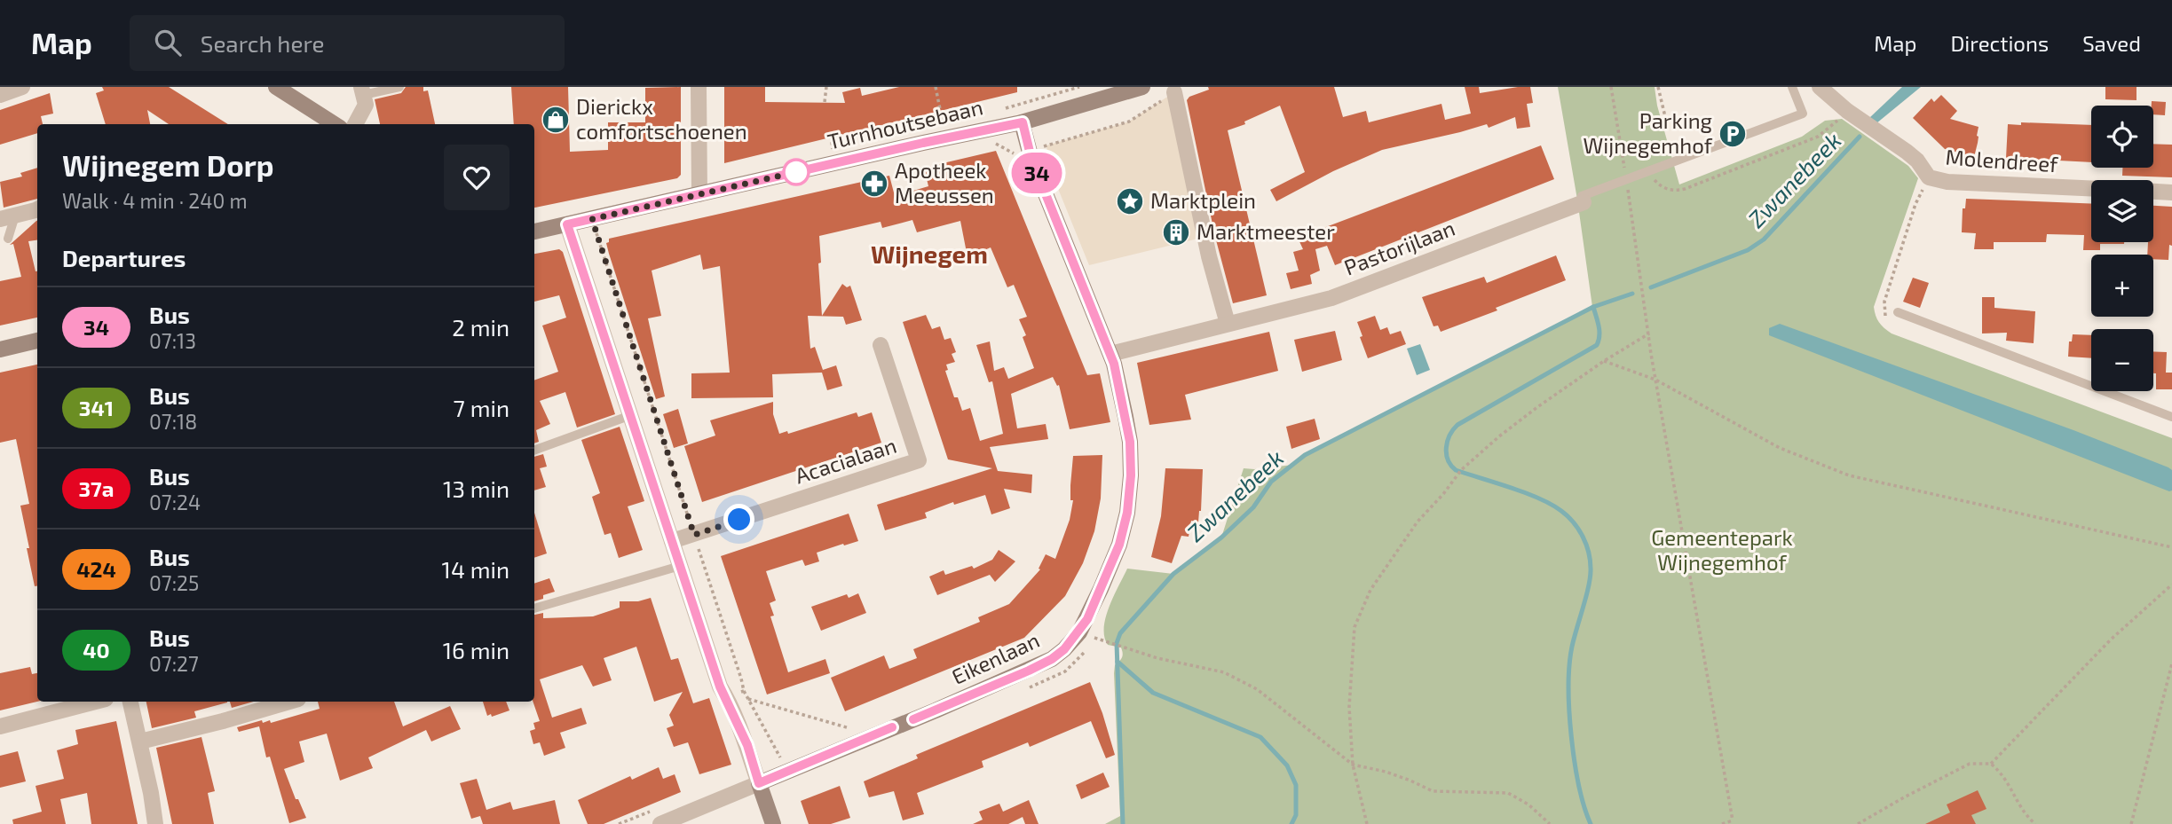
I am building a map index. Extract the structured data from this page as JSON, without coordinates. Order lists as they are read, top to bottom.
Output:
{
  "streets": {
    "street": [
      "Turnhoutsebaan",
      "Molendreef",
      "Pastorijlaan",
      "Acacialaan",
      "Eikenlaan"
    ]
  },
  "districts": ["Wijnegem"],
  "water": ["Zwanebeek"],
  "parks": ["Gemeentepark Wijnegemhof"],
  "places": {
    "shop": ["Dierickx comfortschoenen"],
    "parking": ["Parking Wijnegemhof"],
    "pharmacy": ["Apotheek Meeussen"],
    "place": ["Marktplein"],
    "building": ["Marktmeester"]
  },
  "lines": ["bus line 34"],
  "page": {
    "header": "Map",
    "search": "Search here",
    "nav": ["Map", "Directions", "Saved"],
    "on_map": "34",
    "map_buttons": ["+", "−"],
    "heading": [
      ["Wijnegem Dorp", "Walk · 4 min · 240 m"],
      "Departures"
    ],
    "list": [
      {
        "mark": "34",
        "name": "Bus",
        "note": "07:13",
        "value": "2 min"
      },
      {
        "mark": "341",
        "name": "Bus",
        "note": "07:18",
        "value": "7 min"
      },
      {
        "mark": "37a",
        "name": "Bus",
        "note": "07:24",
        "value": "13 min"
      },
      {
        "mark": "424",
        "name": "Bus",
        "note": "07:25",
        "value": "14 min"
      },
      {
        "mark": "40",
        "name": "Bus",
        "note": "07:27",
        "value": "16 min"
      }
    ]
  }
}
